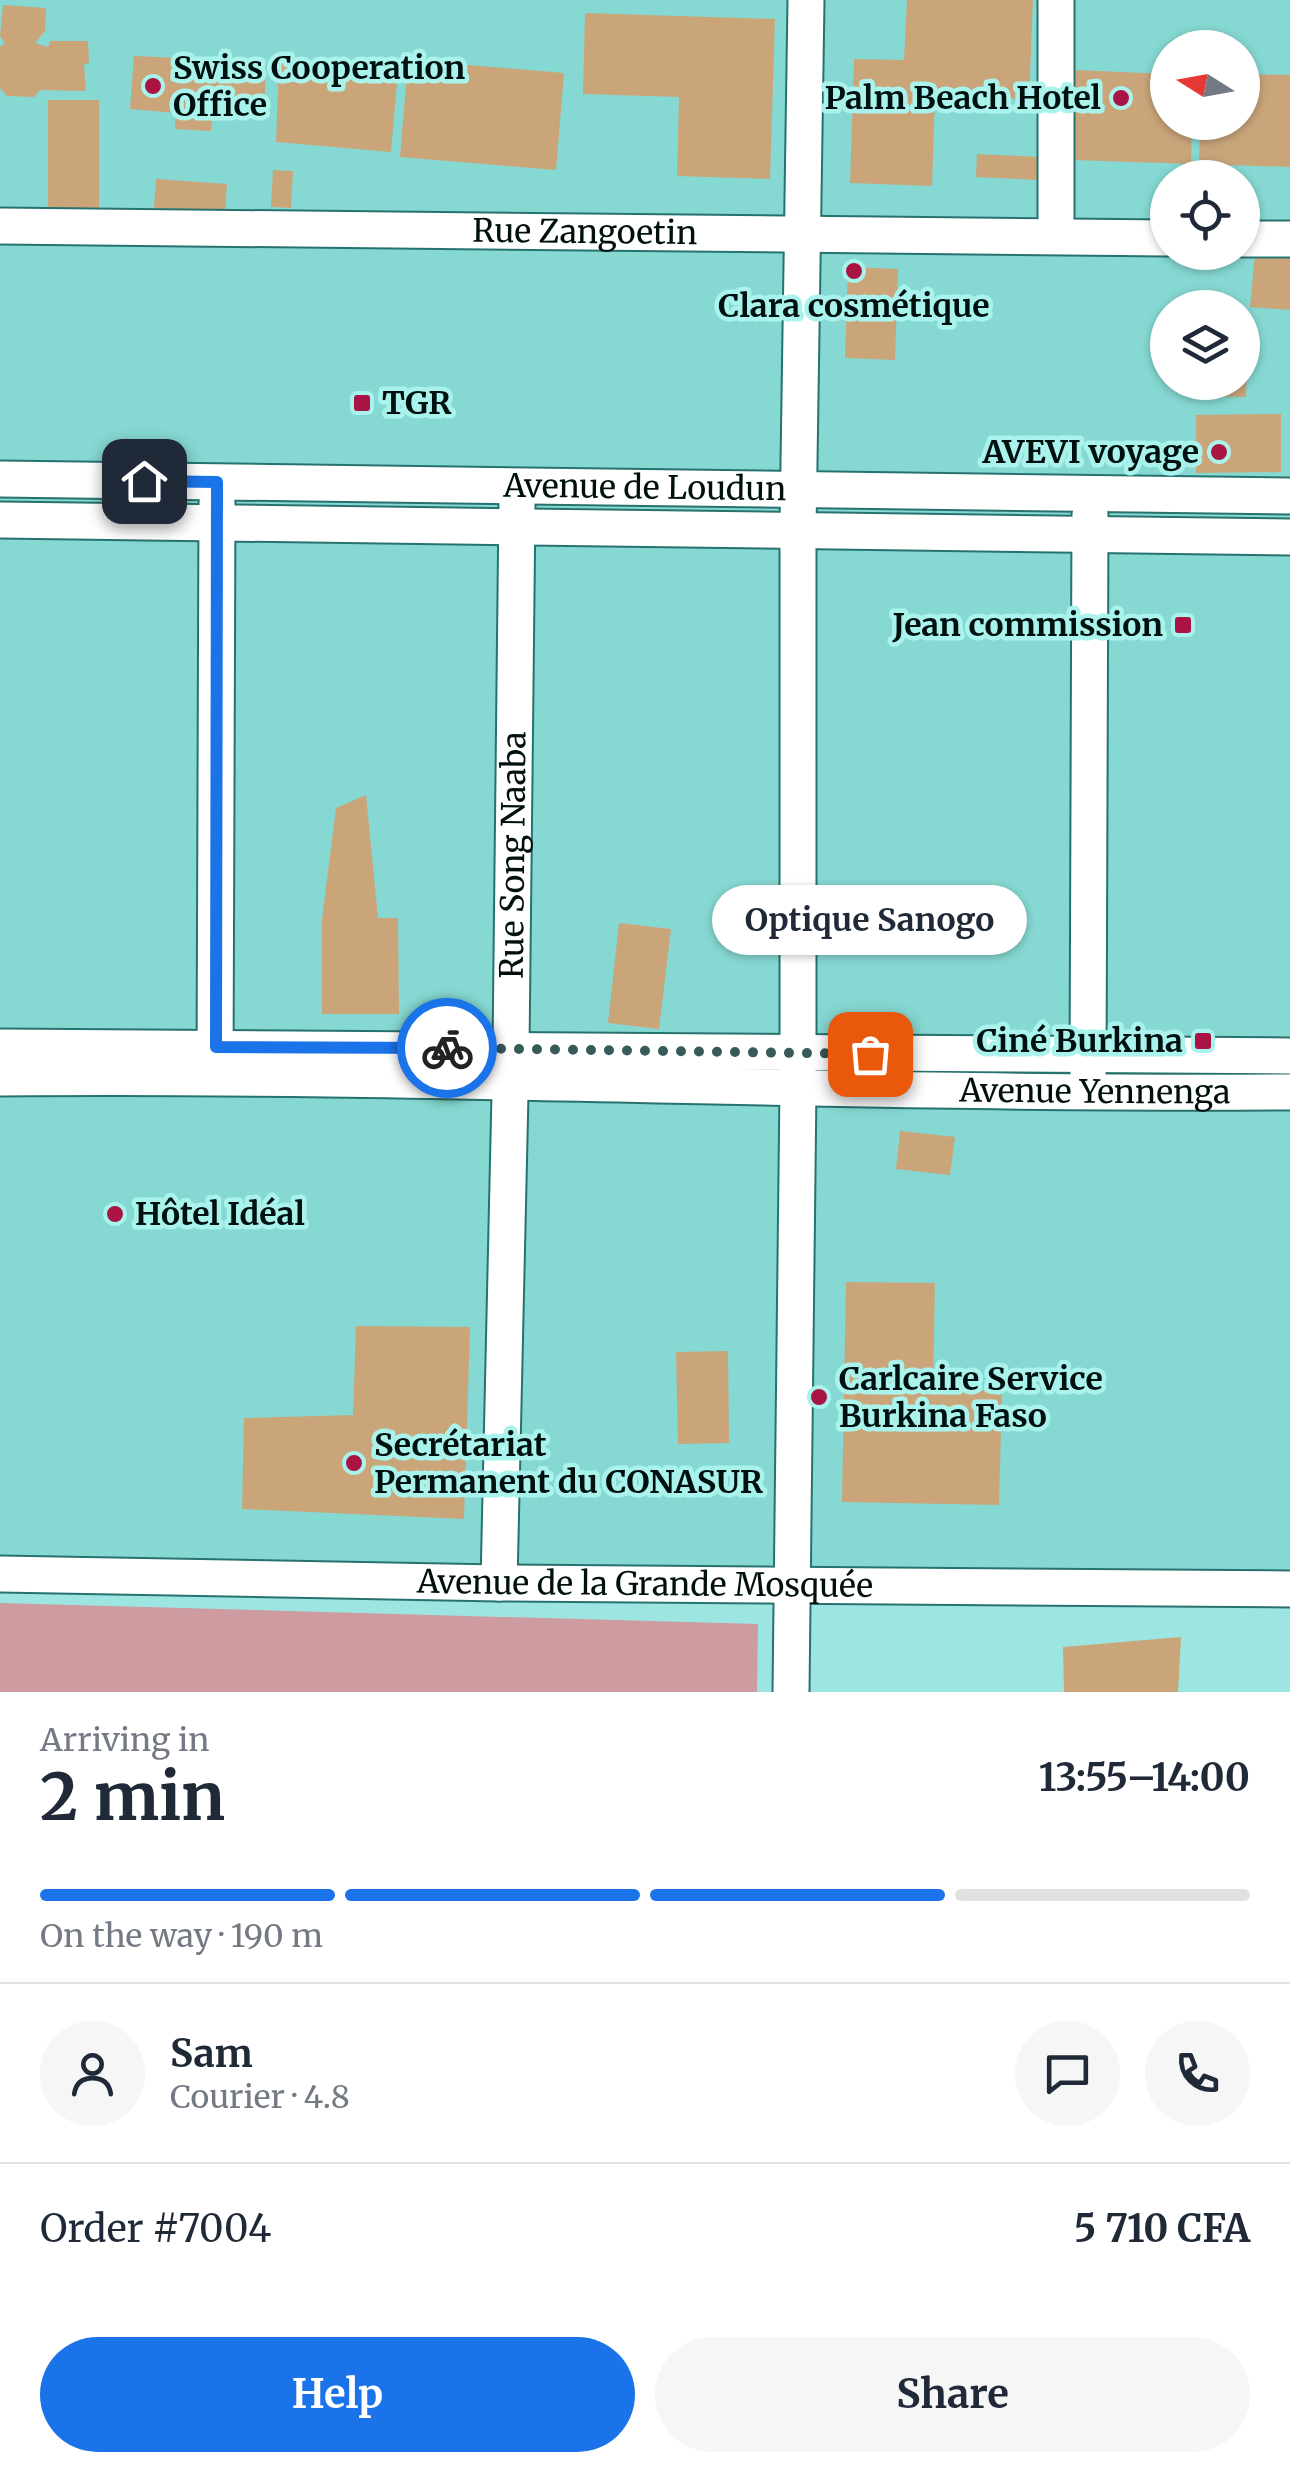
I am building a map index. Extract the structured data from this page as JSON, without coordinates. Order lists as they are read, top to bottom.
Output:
{
  "streets": {
    "street": [
      "Rue Zangoetin",
      "Avenue de Loudun",
      "Rue Song Naaba",
      "Avenue Yennenga",
      "Avenue de la Grande Mosquée"
    ]
  },
  "crossings": [
    ["Avenue de Loudun", "Rue Song Naaba"],
    ["Rue Song Naaba", "Avenue Yennenga"],
    ["Rue Song Naaba", "Avenue de la Grande Mosquée"]
  ],
  "places": {
    "other": [
      "Swiss Cooperation Office",
      "Palm Beach Hotel",
      "Clara cosmétique",
      "AVEVI voyage",
      "Optique Sanogo",
      "Hôtel Idéal",
      "Carlcaire Service Burkina Faso",
      "Secrétariat Permanent du CONASUR"
    ],
    "transit": ["TGR", "Jean commission", "Ciné Burkina"]
  },
  "north": "left",
  "page": {
    "bubble": "Optique Sanogo",
    "heading": ["2 min", "Arriving in", "13:55–14:00"],
    "panel": [
      "Sam",
      "Courier · 4.8",
      "Order #7004",
      "5 710 CFA"
    ],
    "bar": "On the way · 190 m",
    "buttons": ["Help", "Share"]
  }
}
